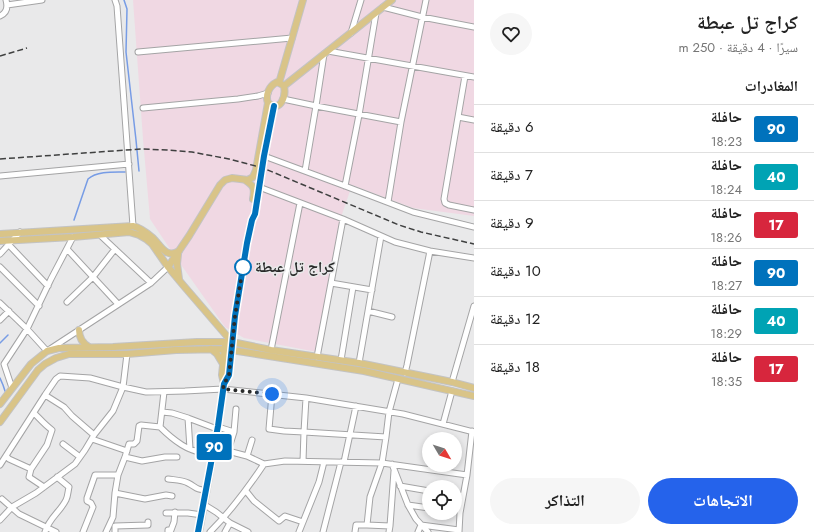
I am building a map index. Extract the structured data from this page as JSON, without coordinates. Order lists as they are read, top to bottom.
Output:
{
  "places": ["كراج تل عبطة"],
  "lines": ["bus line 90"],
  "north": "bottom right",
  "page": {
    "heading": [
      ["كراج تل عبطة", "سيرًا · 4 دقيقة · 250 m"],
      "المغادرات"
    ],
    "on_map": "90",
    "list": [
      {
        "mark": "90",
        "name": "حافلة",
        "note": "18:23",
        "value": "6 دقيقة"
      },
      {
        "mark": "40",
        "name": "حافلة",
        "note": "18:24",
        "value": "7 دقيقة"
      },
      {
        "mark": "17",
        "name": "حافلة",
        "note": "18:26",
        "value": "9 دقيقة"
      },
      {
        "mark": "90",
        "name": "حافلة",
        "note": "18:27",
        "value": "10 دقيقة"
      },
      {
        "mark": "40",
        "name": "حافلة",
        "note": "18:29",
        "value": "12 دقيقة"
      },
      {
        "mark": "17",
        "name": "حافلة",
        "note": "18:35",
        "value": "18 دقيقة"
      }
    ],
    "buttons": ["الاتجاهات", "التذاكر"]
  }
}
